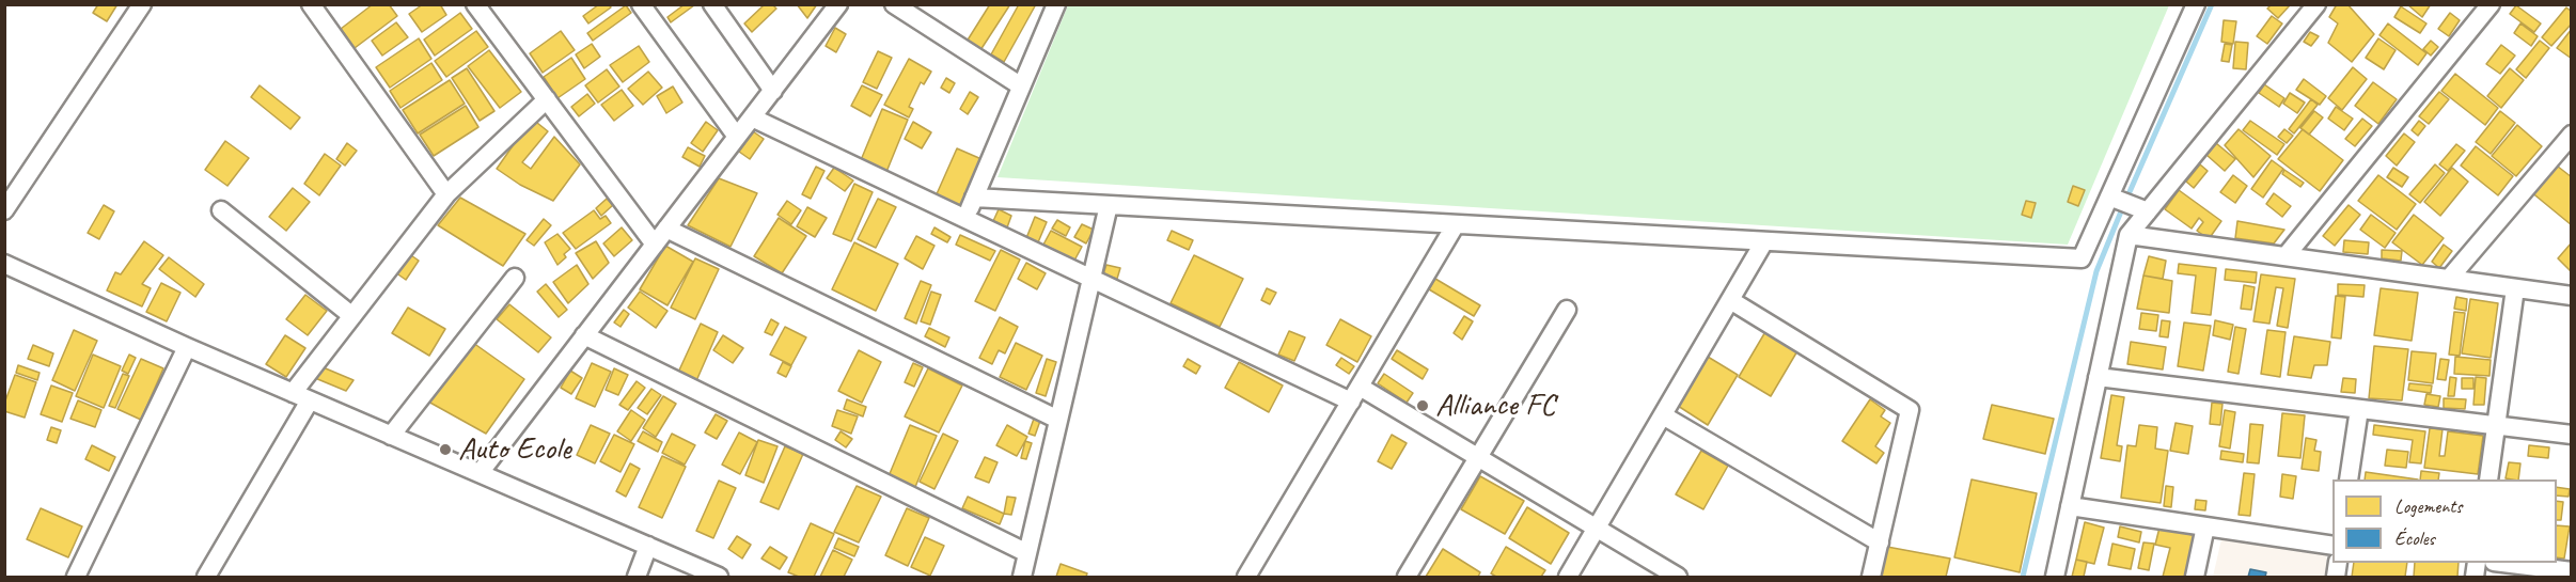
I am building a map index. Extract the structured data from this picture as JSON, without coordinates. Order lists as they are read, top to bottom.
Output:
{
  "places": ["Alliance FC", "Auto Ecole"],
  "legend": ["Logements", "Écoles"]
}
